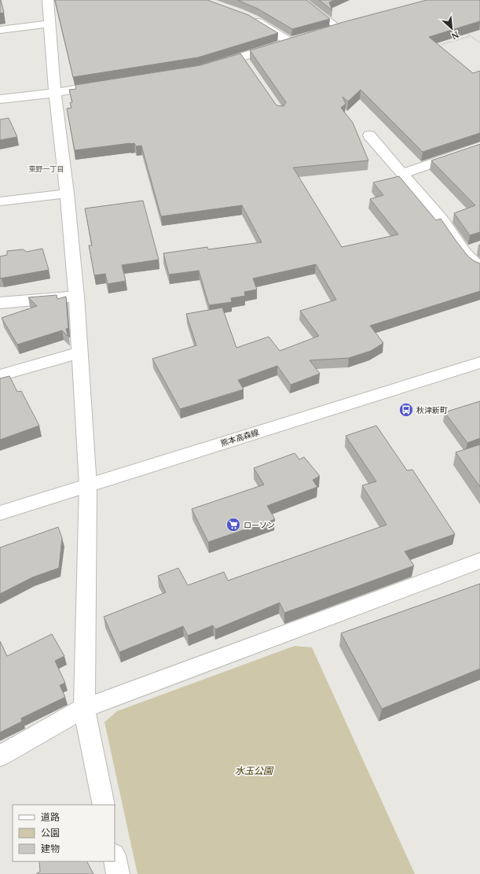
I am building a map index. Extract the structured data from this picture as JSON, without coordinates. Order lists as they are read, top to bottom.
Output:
{
  "streets": {
    "street": ["熊本高森線"]
  },
  "districts": ["東野一丁目"],
  "parks": ["水玉公園"],
  "places": {
    "bus stop": ["秋津新町"],
    "supermarket": ["ローソン"]
  },
  "legend": ["道路", "公園", "建物"],
  "north": "bottom right"
}
